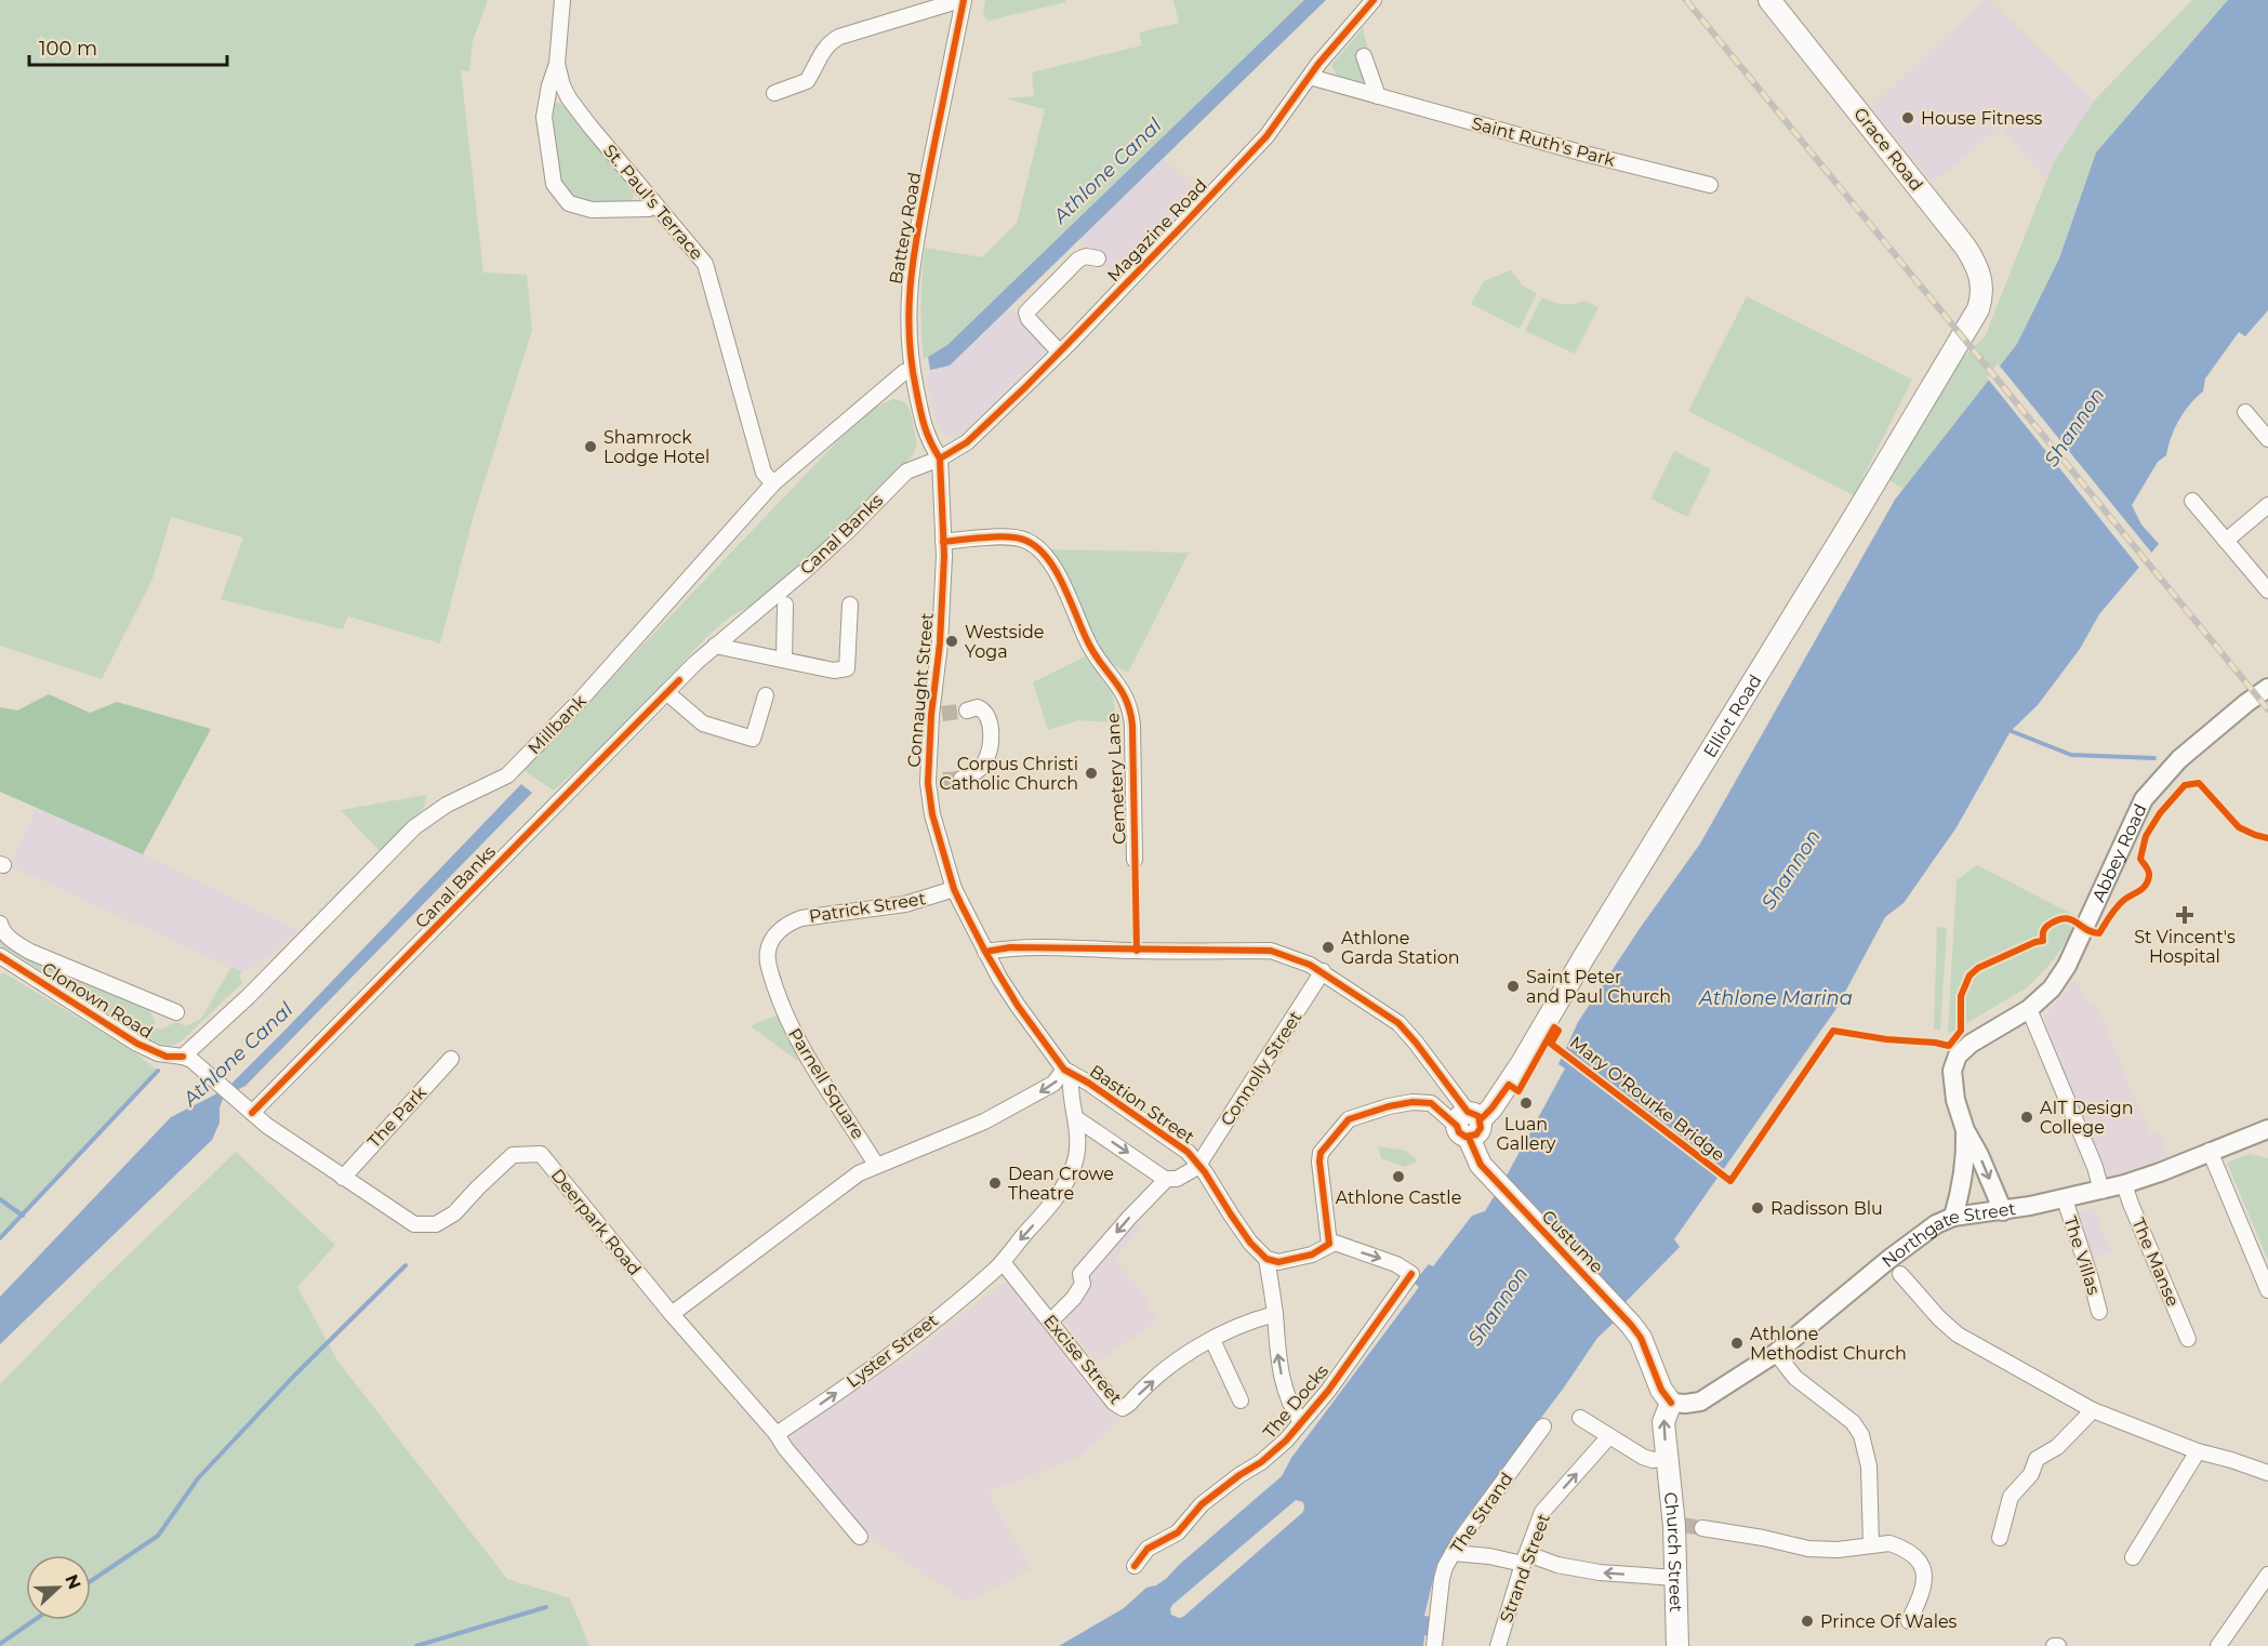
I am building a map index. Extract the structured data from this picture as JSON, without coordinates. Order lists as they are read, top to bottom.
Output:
{
  "streets": {
    "main road": [
      "Grace Road",
      "Elliot Road",
      "Custume",
      "Church Street"
    ],
    "street": [
      "Saint Ruth's Park",
      "St. Paul's Terrace",
      "Battery Road",
      "Magazine Road",
      "Canal Banks",
      "Connaught Street",
      "Millbank",
      "Cemetery Lane",
      "Abbey Road",
      "Patrick Street",
      "Clonown Road",
      "Connolly Street",
      "Parnell Square",
      "Bastion Street",
      "The Park",
      "Deerpark Road",
      "Northgate Street",
      "The Villas",
      "The Manse",
      "Lyster Street",
      "Excise Street",
      "The Docks",
      "The Strand",
      "Strand Street"
    ],
    "cycle path": ["Mary O'Rourke Bridge"]
  },
  "crossings": [
    ["Saint Ruth's Park", "Magazine Road"],
    ["Grace Road", "Elliot Road"],
    ["St. Paul's Terrace", "Millbank"],
    ["Battery Road", "Magazine Road"],
    ["Battery Road", "Canal Banks"],
    ["Battery Road", "Connaught Street"],
    ["Battery Road", "Millbank"],
    ["Magazine Road", "Canal Banks"],
    ["Magazine Road", "Connaught Street"],
    ["Canal Banks", "Connaught Street"],
    ["Canal Banks", "Deerpark Road"],
    ["Connaught Street", "Cemetery Lane"],
    ["Connaught Street", "Patrick Street"],
    ["Connaught Street", "Bastion Street"],
    ["Connaught Street", "Lyster Street"],
    ["Elliot Road", "Custume"],
    ["Millbank", "Clonown Road"],
    ["Millbank", "Deerpark Road"],
    ["Abbey Road", "Northgate Street"],
    ["Patrick Street", "Parnell Square"],
    ["Clonown Road", "Deerpark Road"],
    ["Connolly Street", "Bastion Street"],
    ["Bastion Street", "Lyster Street"],
    ["The Park", "Deerpark Road"],
    ["Deerpark Road", "Lyster Street"],
    ["Northgate Street", "Custume"],
    ["Northgate Street", "The Villas"],
    ["Northgate Street", "The Manse"],
    ["Northgate Street", "Church Street"],
    ["Custume", "Church Street"],
    ["Lyster Street", "Excise Street"]
  ],
  "one_way": ["Strand Street"],
  "water": ["Athlone Canal", "Shannon", "Athlone Marina"],
  "places": {
    "other": [
      "House Fitness",
      "Shamrock Lodge Hotel",
      "Westside Yoga",
      "Corpus Christi Catholic Church",
      "Athlone Garda Station",
      "Saint Peter and Paul Church",
      "Luan Gallery",
      "AIT Design College",
      "Athlone Castle",
      "Dean Crowe Theatre",
      "Radisson Blu",
      "Athlone Methodist Church",
      "Prince Of Wales"
    ],
    "health": ["St Vincent's Hospital"]
  },
  "scale_bar": "100 m",
  "north": "right"
}
